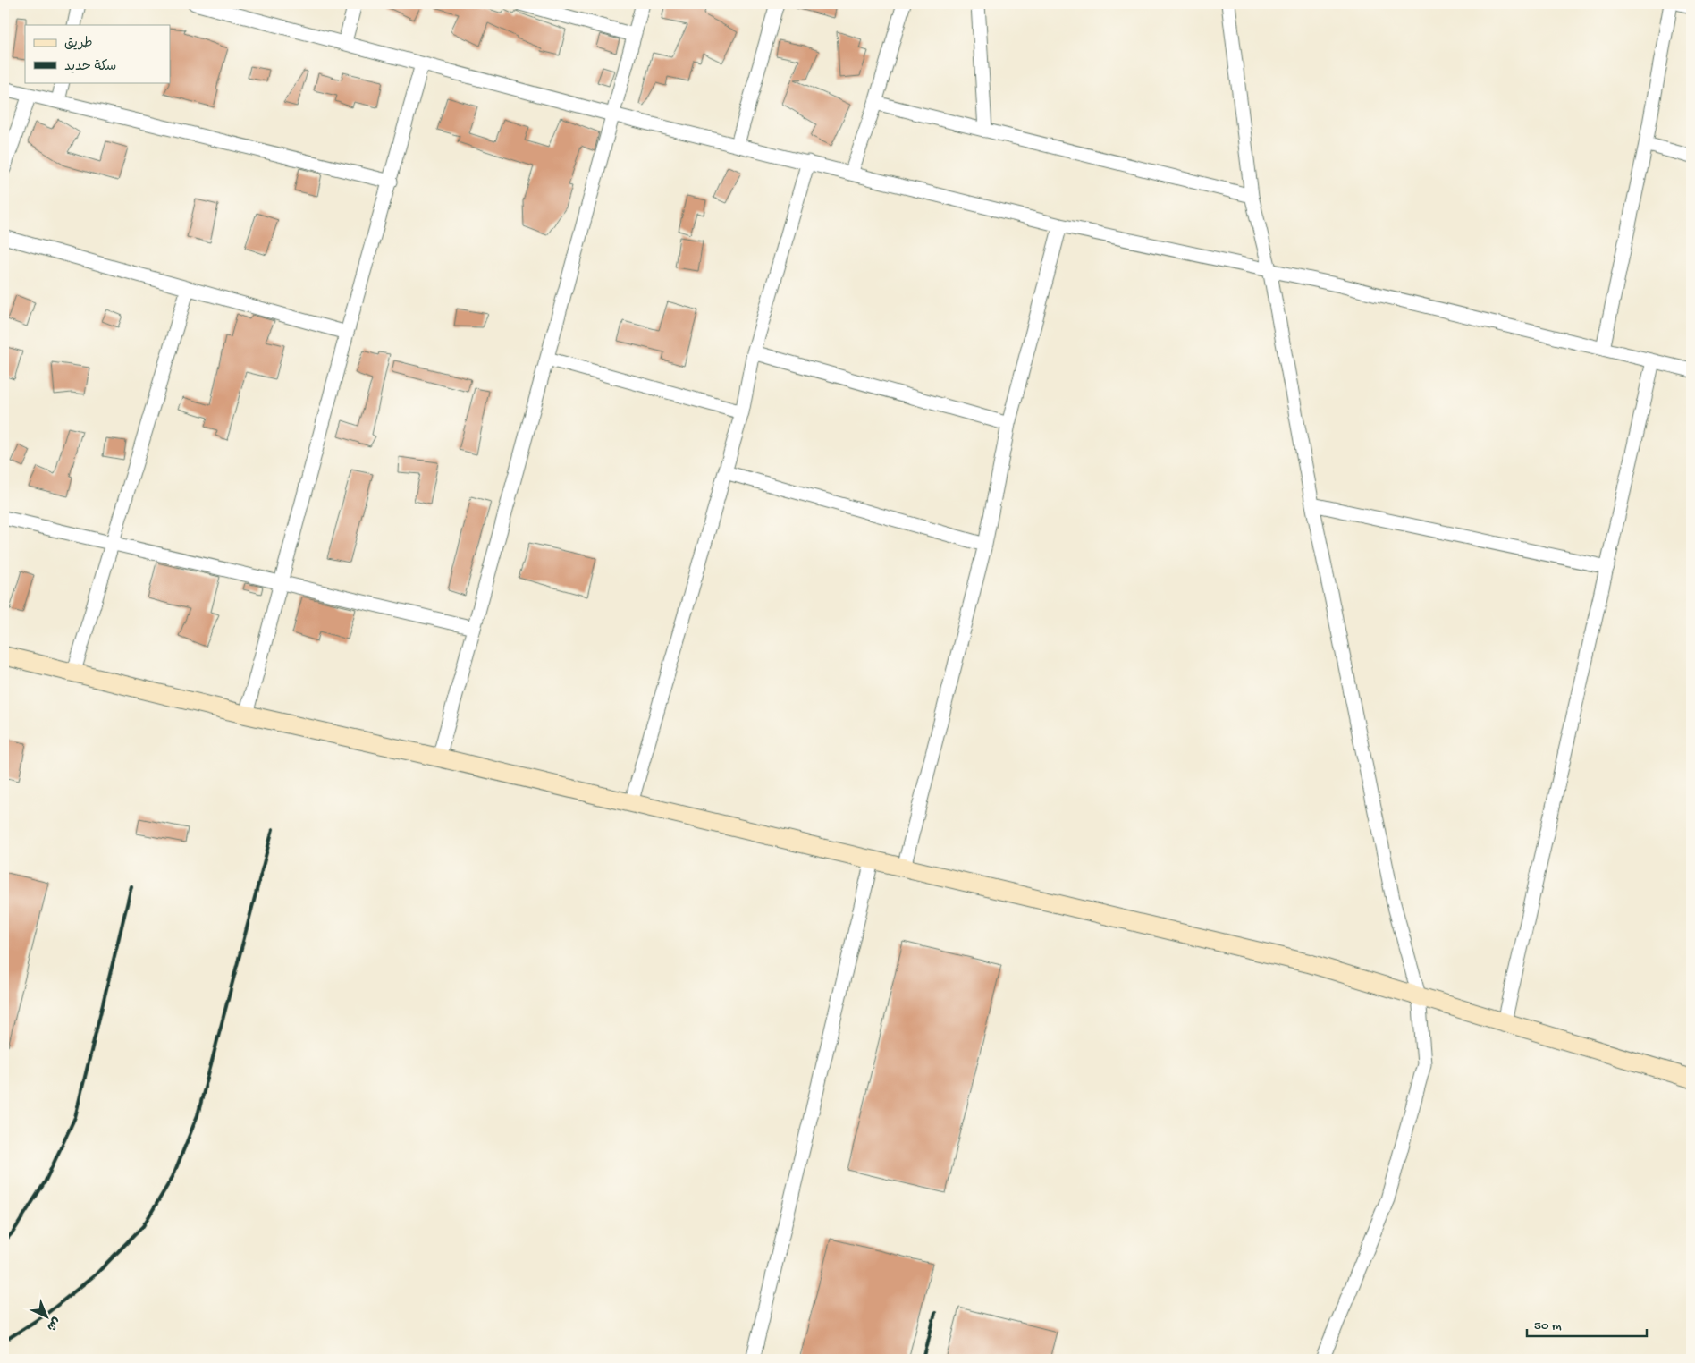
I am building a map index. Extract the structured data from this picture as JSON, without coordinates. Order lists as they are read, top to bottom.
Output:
{
  "legend": ["طريق", "سكة حديد"],
  "scale_bar": "50 m",
  "north": "bottom right"
}
